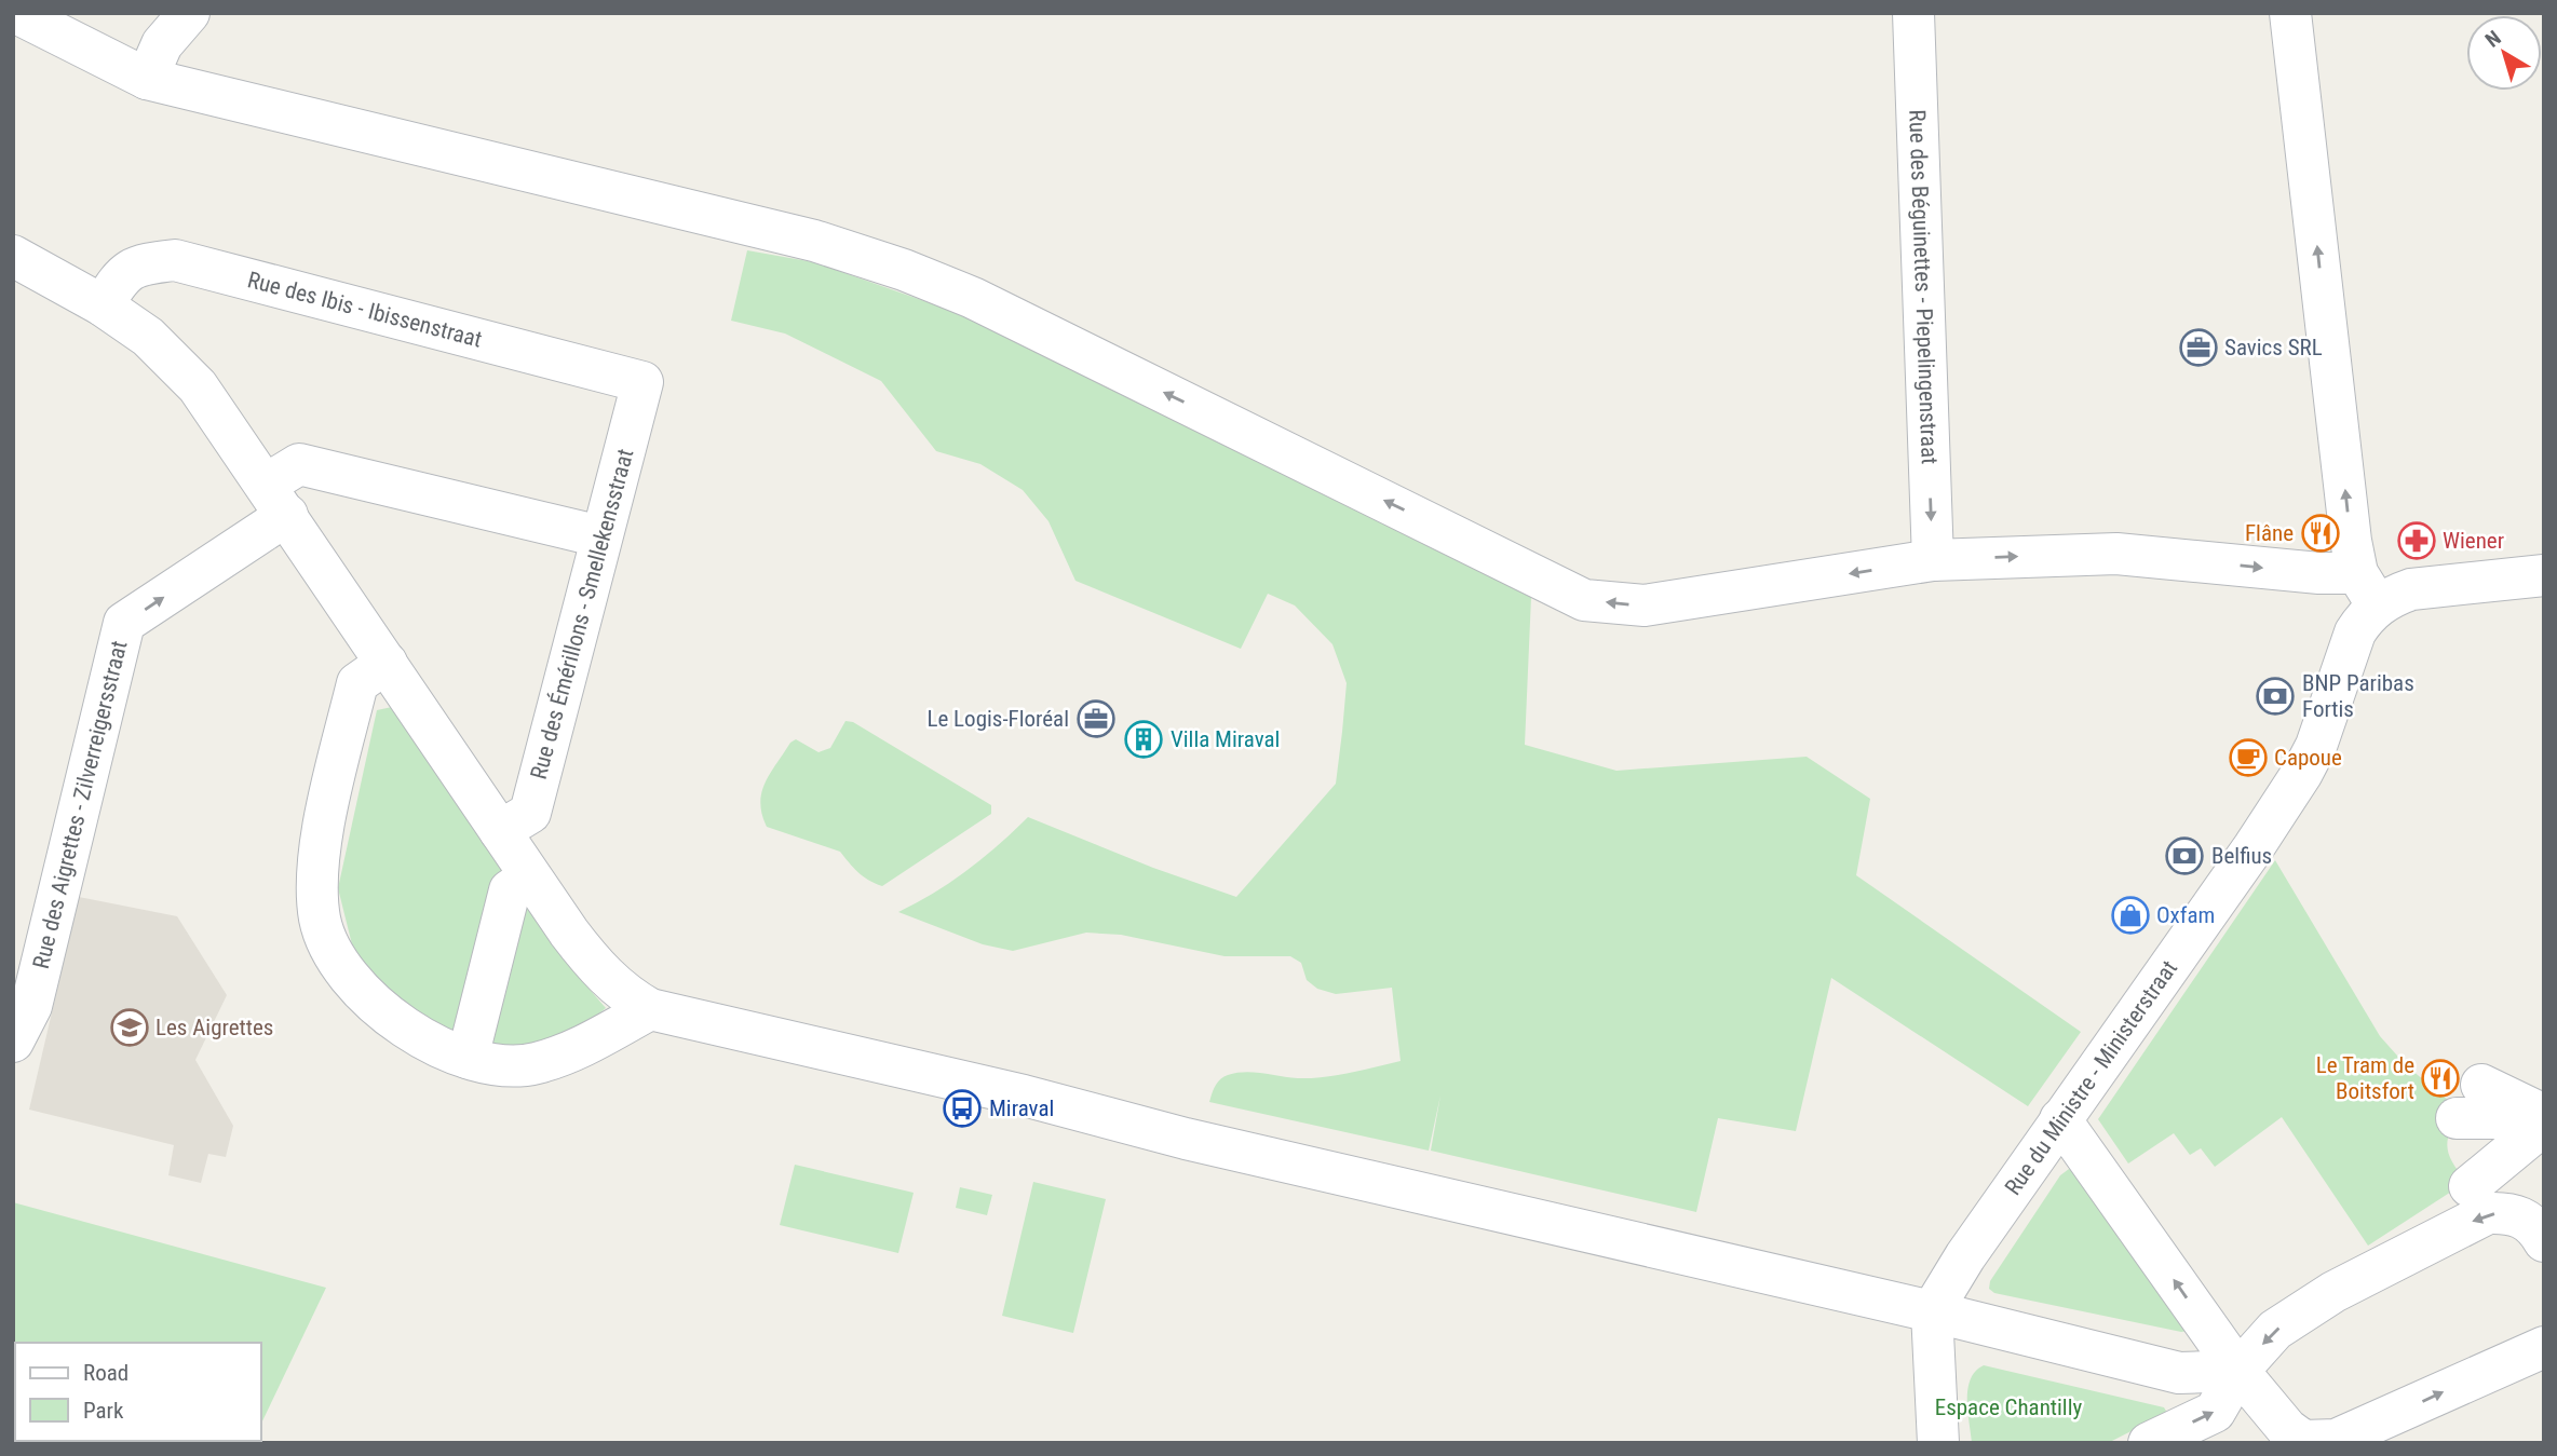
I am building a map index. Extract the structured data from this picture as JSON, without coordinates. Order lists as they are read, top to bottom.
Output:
{
  "streets": {
    "street": [
      "Rue des Béguinettes - Piepelingenstraat",
      "Rue des Ibis - Ibissenstraat",
      "Rue des Émérillons - Smellekensstraat",
      "Rue des Aigrettes - Zilverreigersstraat",
      "Rue du Ministre - Ministerstraat"
    ]
  },
  "crossings": [
    ["Rue des Ibis - Ibissenstraat", "Rue des Émérillons - Smellekensstraat"],
    ["Rue des Émérillons - Smellekensstraat", "Rue des Aigrettes - Zilverreigersstraat"]
  ],
  "one_way": ["Rue des Béguinettes - Piepelingenstraat", "Rue des Aigrettes - Zilverreigersstraat"],
  "parks": ["Espace Chantilly"],
  "places": {
    "office": ["Savics SRL", "Le Logis-Floréal"],
    "restaurant": ["Flâne", "Le Tram de Boitsfort"],
    "pharmacy": ["Wiener"],
    "bank": ["BNP Paribas Fortis", "Belfius"],
    "building": ["Villa Miraval"],
    "cafe": ["Capoue"],
    "shop": ["Oxfam"],
    "school or university": ["Les Aigrettes"],
    "bus stop": ["Miraval"]
  },
  "legend": ["Road", "Park"],
  "north": "top left"
}
